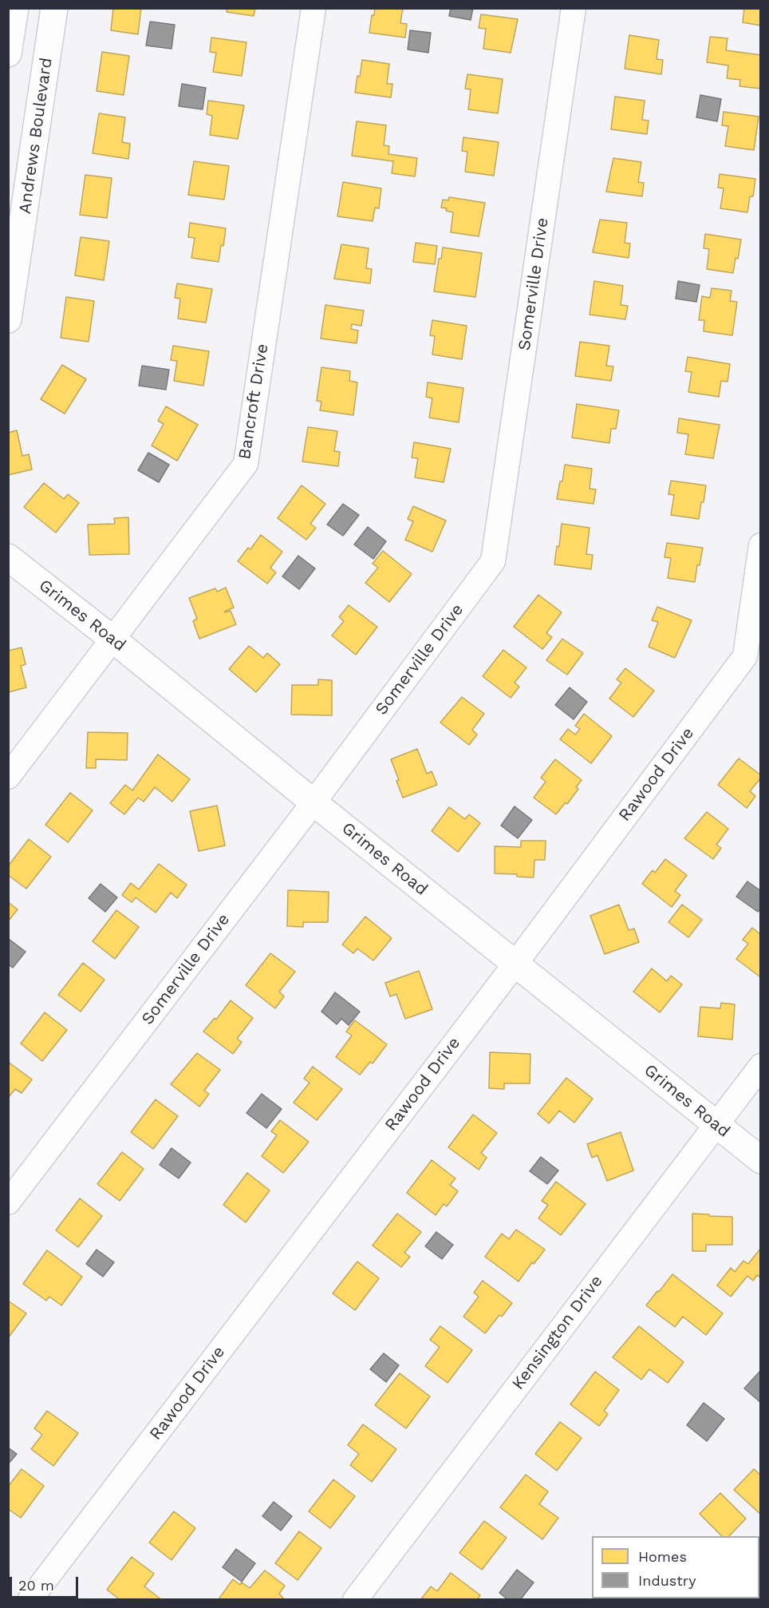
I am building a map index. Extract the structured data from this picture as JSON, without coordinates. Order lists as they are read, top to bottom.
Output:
{
  "streets": {
    "street": [
      "Andrews Boulevard",
      "Somerville Drive",
      "Bancroft Drive",
      "Grimes Road",
      "Rawood Drive",
      "Kensington Drive"
    ]
  },
  "crossings": [
    ["Somerville Drive", "Grimes Road"],
    ["Bancroft Drive", "Grimes Road"],
    ["Grimes Road", "Rawood Drive"],
    ["Grimes Road", "Kensington Drive"]
  ],
  "legend": ["Homes", "Industry"],
  "scale_bar": "20 m"
}
